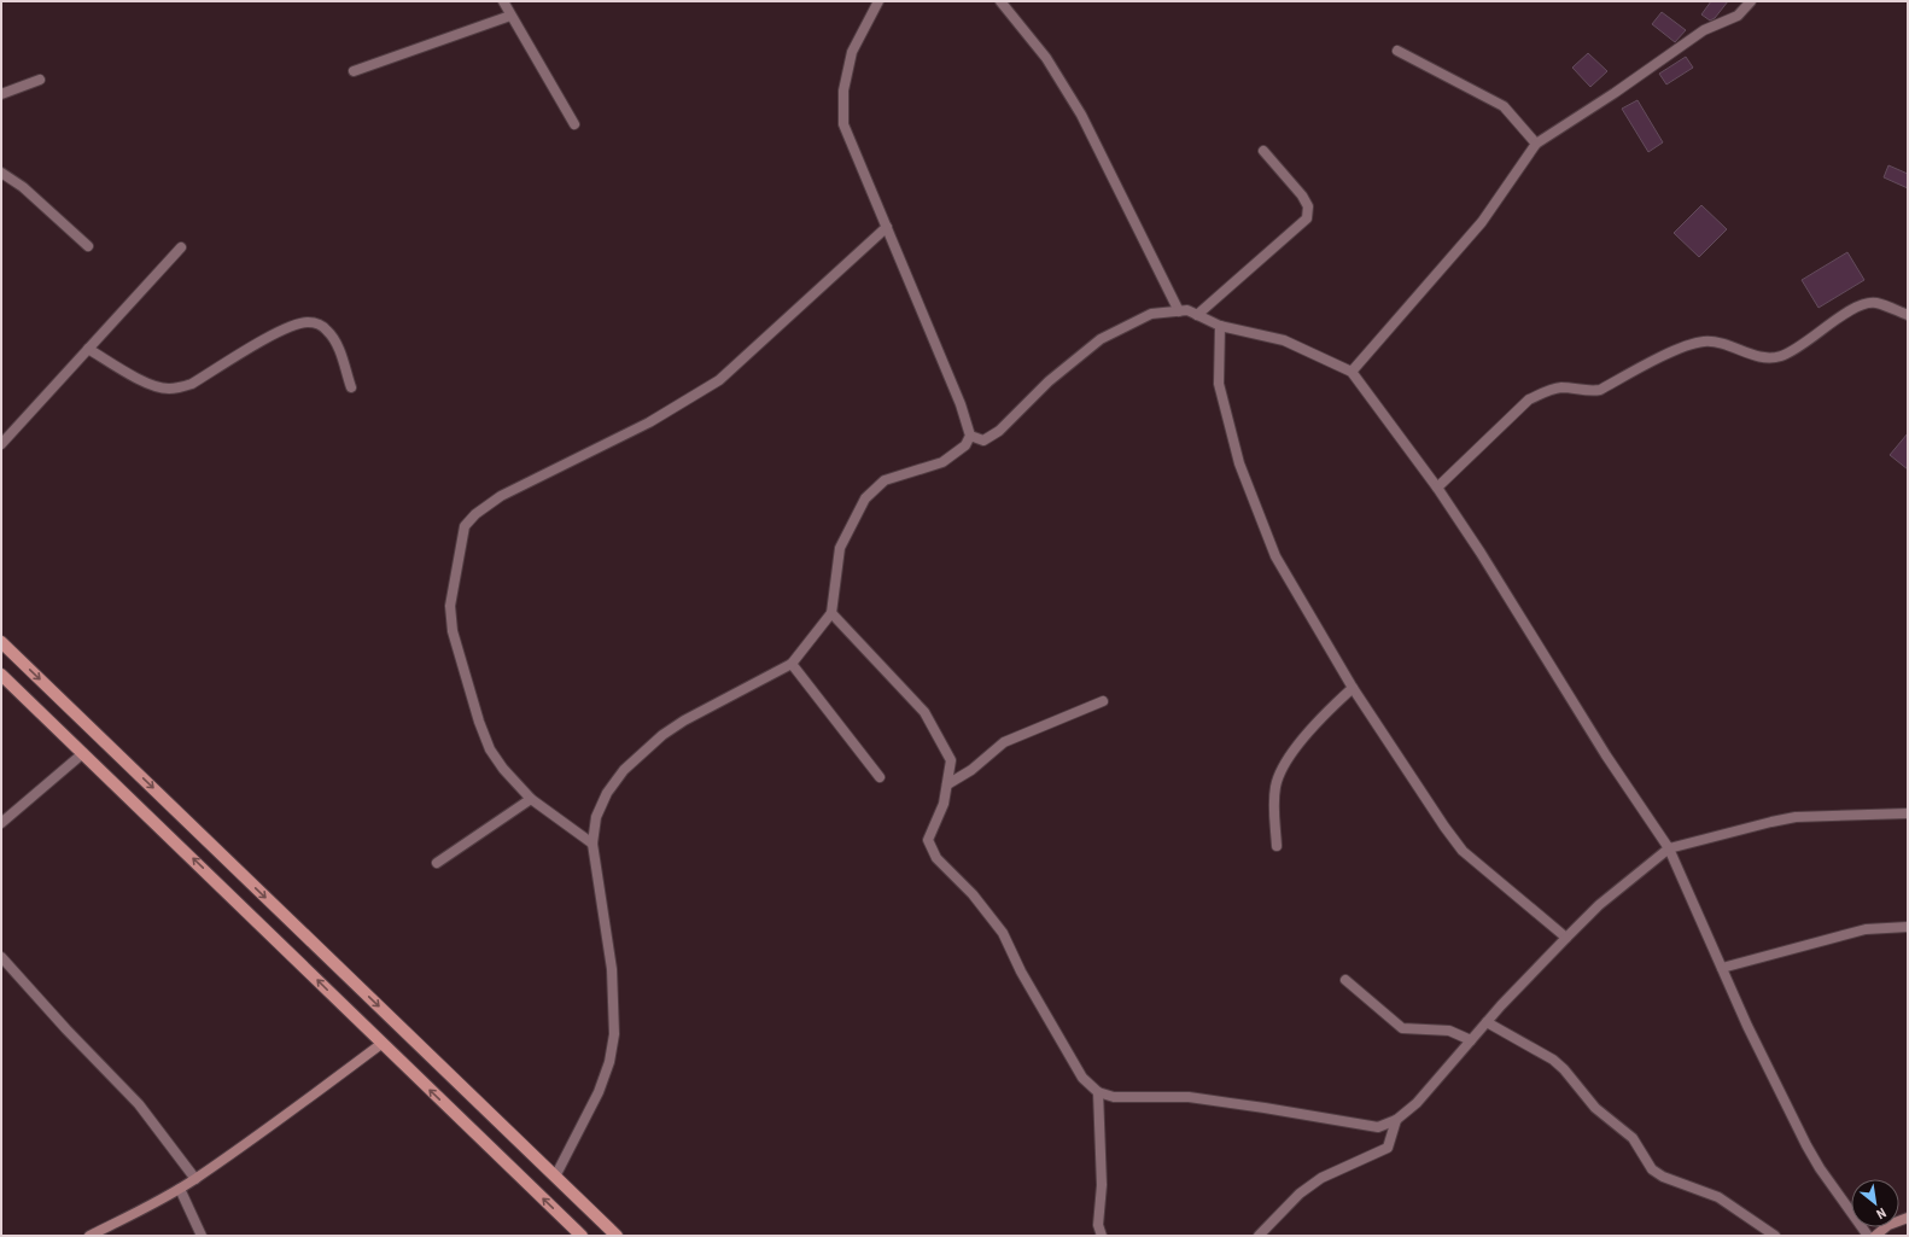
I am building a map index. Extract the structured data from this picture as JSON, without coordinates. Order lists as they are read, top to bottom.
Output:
{
  "north": "bottom right"
}
